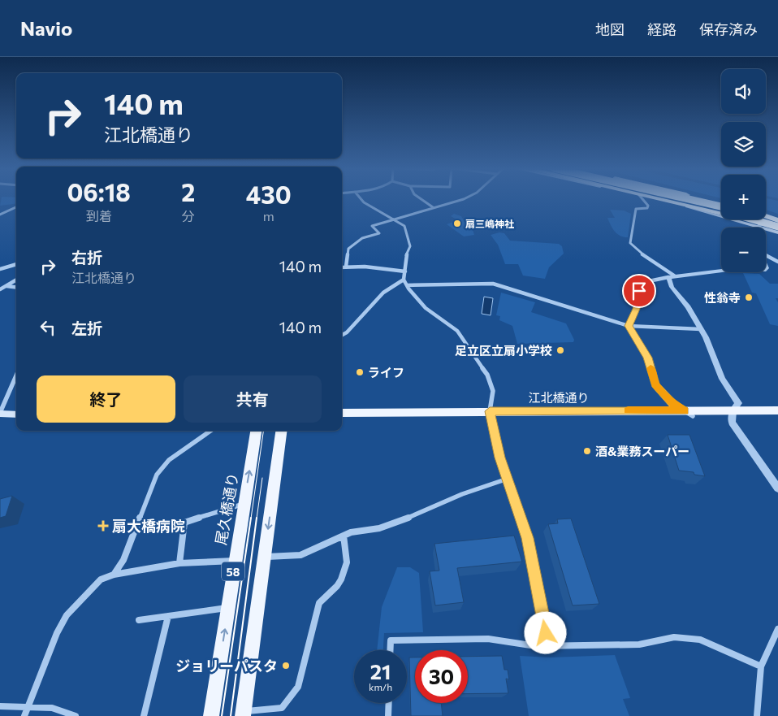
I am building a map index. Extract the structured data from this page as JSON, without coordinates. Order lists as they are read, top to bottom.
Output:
{
  "streets": {
    "main road": ["江北橋通り", "尾久橋通り", "58"]
  },
  "places": {
    "other": [
      "扇三嶋神社",
      "性翁寺",
      "足立区立扇小学校",
      "ライフ",
      "酒&業務スーパー",
      "ジョリーパスタ"
    ],
    "health": ["扇大橋病院"]
  },
  "page": {
    "header": "Navio",
    "nav": ["地図", "経路", "保存済み"],
    "map_buttons": ["+", "−"],
    "turn": ["140 m", "江北橋通り"],
    "eta": [
      "06:18",
      "到着",
      "2",
      "分",
      "430",
      "m"
    ],
    "list": [
      {
        "name": "右折",
        "note": "江北橋通り",
        "value": "140 m"
      },
      {
        "name": "左折",
        "value": "140 m"
      }
    ],
    "buttons": ["終了", "共有"],
    "speed": "21 km/h",
    "limit": "30"
  }
}
